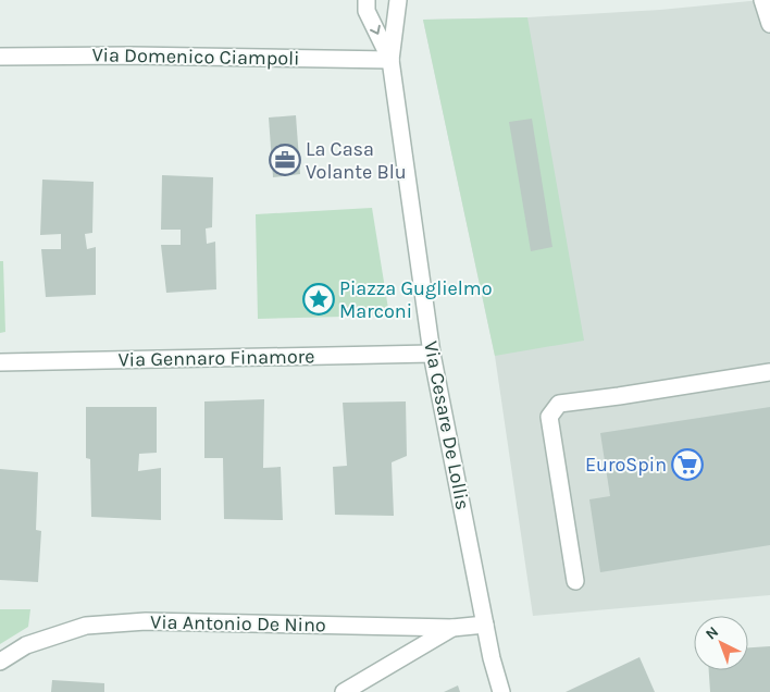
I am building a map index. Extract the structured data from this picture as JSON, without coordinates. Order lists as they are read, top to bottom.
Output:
{
  "streets": {
    "street": [
      "Via Domenico Ciampoli",
      "Via Gennaro Finamore",
      "Via Cesare De Lollis",
      "Via Antonio De Nino"
    ]
  },
  "crossings": [
    ["Via Domenico Ciampoli", "Via Cesare De Lollis"],
    ["Via Gennaro Finamore", "Via Cesare De Lollis"],
    ["Via Cesare De Lollis", "Via Antonio De Nino"]
  ],
  "places": {
    "office": ["La Casa Volante Blu"],
    "place": ["Piazza Guglielmo Marconi"],
    "supermarket": ["EuroSpin"]
  },
  "north": "top left"
}
